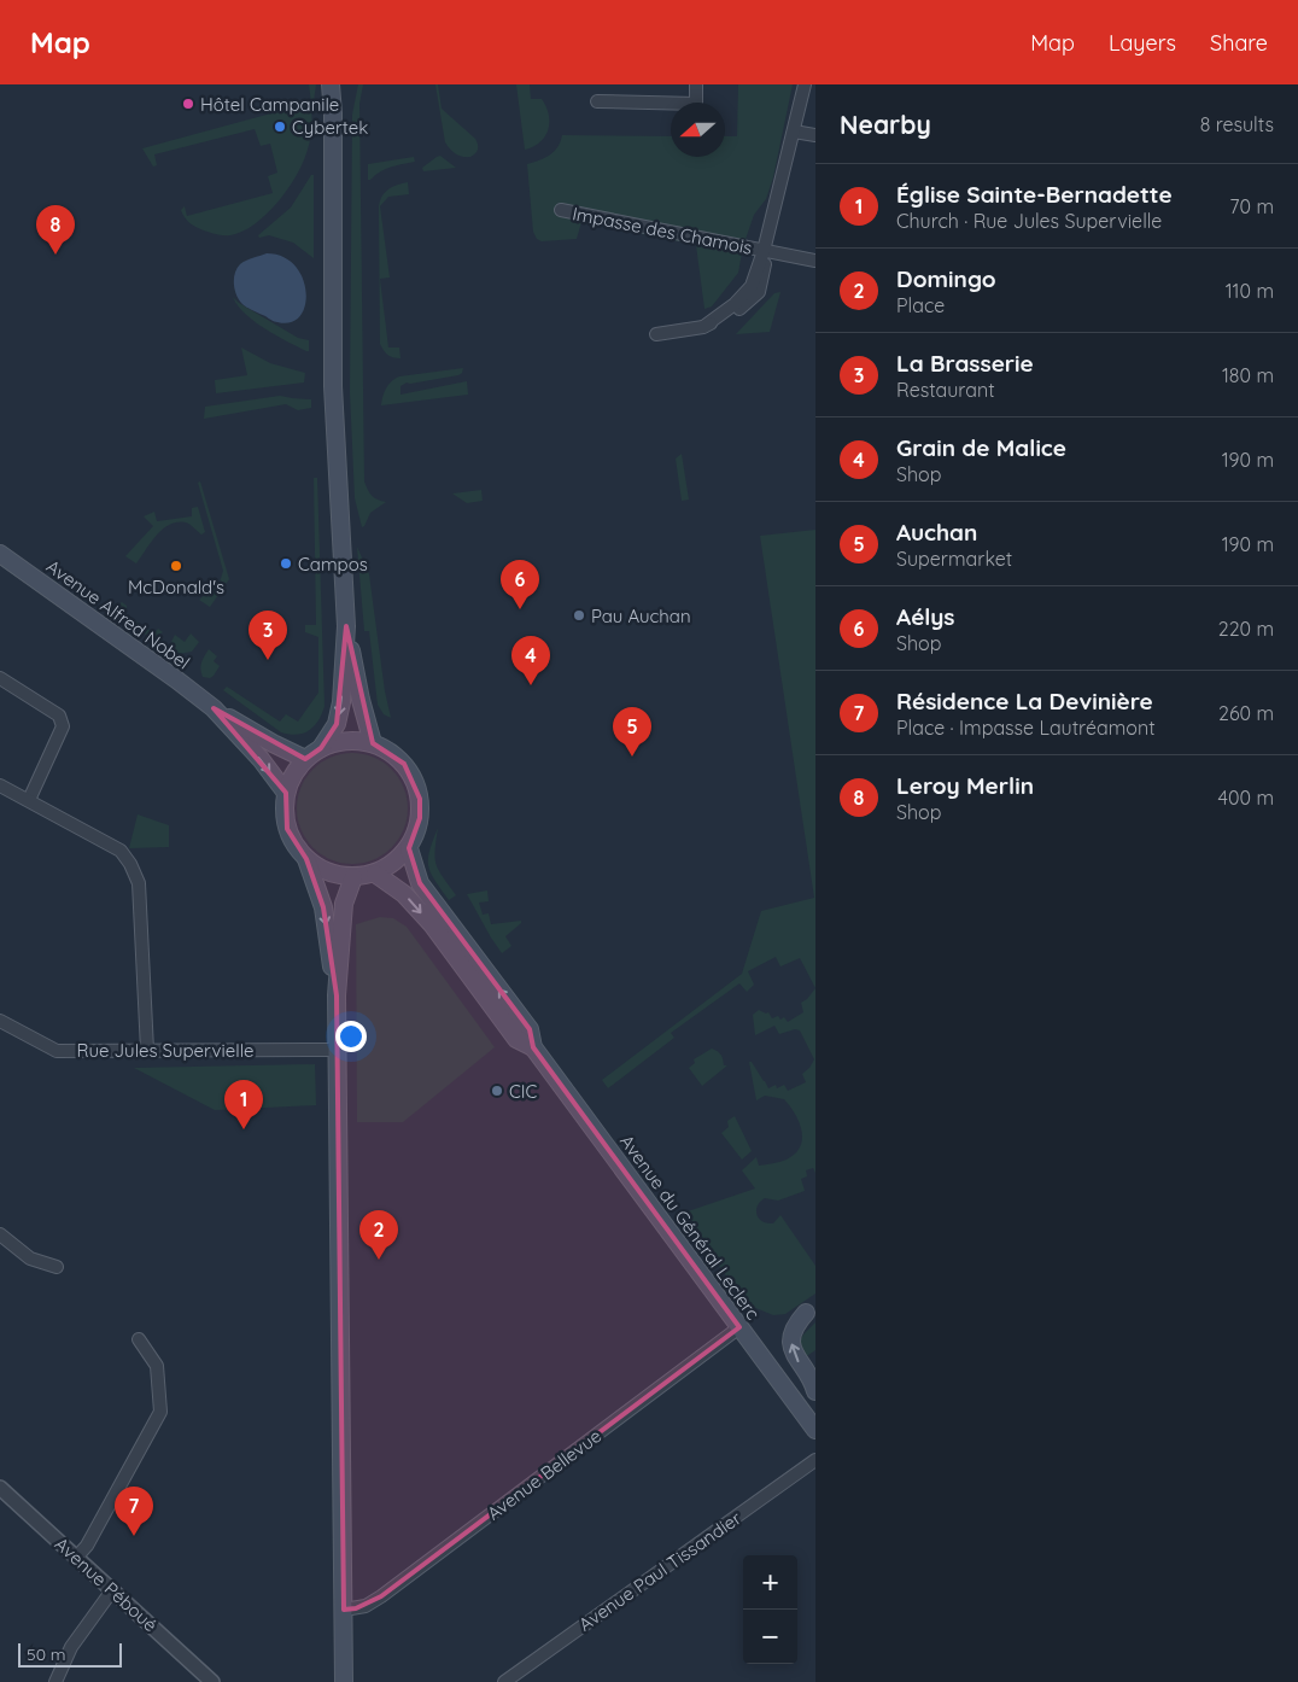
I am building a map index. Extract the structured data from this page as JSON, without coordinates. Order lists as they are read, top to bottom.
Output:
{
  "streets": {
    "main road": ["Avenue Alfred Nobel", "Avenue du Général Leclerc"],
    "street": [
      "Impasse des Chamois",
      "Rue Jules Supervielle",
      "Avenue Bellevue",
      "Avenue Paul Tissandier",
      "Avenue Péboué"
    ]
  },
  "crossings": [
    ["Avenue Alfred Nobel", "Avenue du Général Leclerc"],
    ["Avenue du Général Leclerc", "Avenue Bellevue"]
  ],
  "places": [
    "Hôtel Campanile",
    "Cybertek",
    "Campos",
    "McDonald's",
    "Pau Auchan",
    "CIC"
  ],
  "scale_bar": "50 m",
  "north": "left",
  "page": {
    "header": "Map",
    "nav": ["Map", "Layers", "Share"],
    "heading": ["Nearby", "8 results"],
    "list": [
      {
        "mark": "1",
        "name": "Église Sainte-Bernadette",
        "note": "Church · Rue Jules Supervielle",
        "value": "70 m"
      },
      {
        "mark": "2",
        "name": "Domingo",
        "note": "Place",
        "value": "110 m"
      },
      {
        "mark": "3",
        "name": "La Brasserie",
        "note": "Restaurant",
        "value": "180 m"
      },
      {
        "mark": "4",
        "name": "Grain de Malice",
        "note": "Shop",
        "value": "190 m"
      },
      {
        "mark": "5",
        "name": "Auchan",
        "note": "Supermarket",
        "value": "190 m"
      },
      {
        "mark": "6",
        "name": "Aélys",
        "note": "Shop",
        "value": "220 m"
      },
      {
        "mark": "7",
        "name": "Résidence La Devinière",
        "note": "Place · Impasse Lautréamont",
        "value": "260 m"
      },
      {
        "mark": "8",
        "name": "Leroy Merlin",
        "note": "Shop",
        "value": "400 m"
      }
    ],
    "pins": [
      "8",
      "6",
      "3",
      "4",
      "5",
      "1",
      "2",
      "7"
    ],
    "map_buttons": ["+", "−"],
    "scale": "50 m"
  }
}
